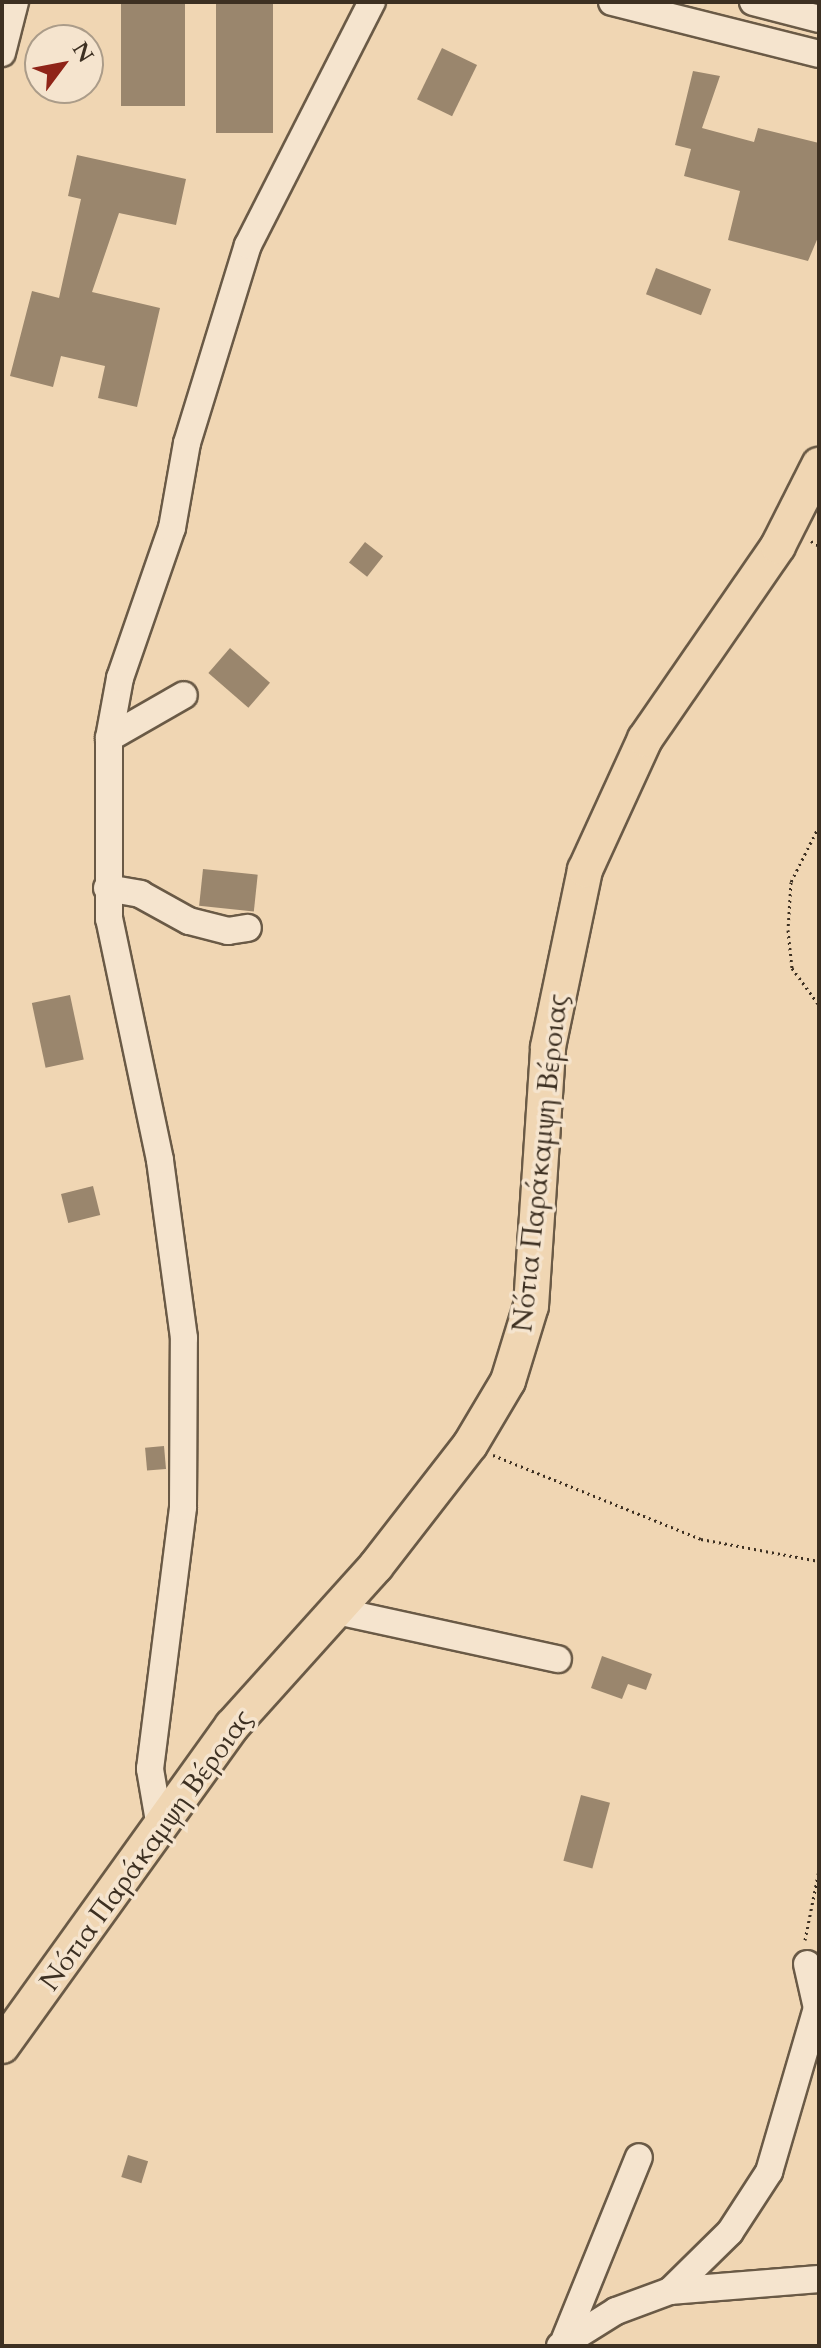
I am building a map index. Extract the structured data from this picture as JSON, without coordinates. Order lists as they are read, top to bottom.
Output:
{
  "streets": {
    "main road": ["Νότια Παράκαμψη Βέροιας"]
  },
  "north": "top right"
}
